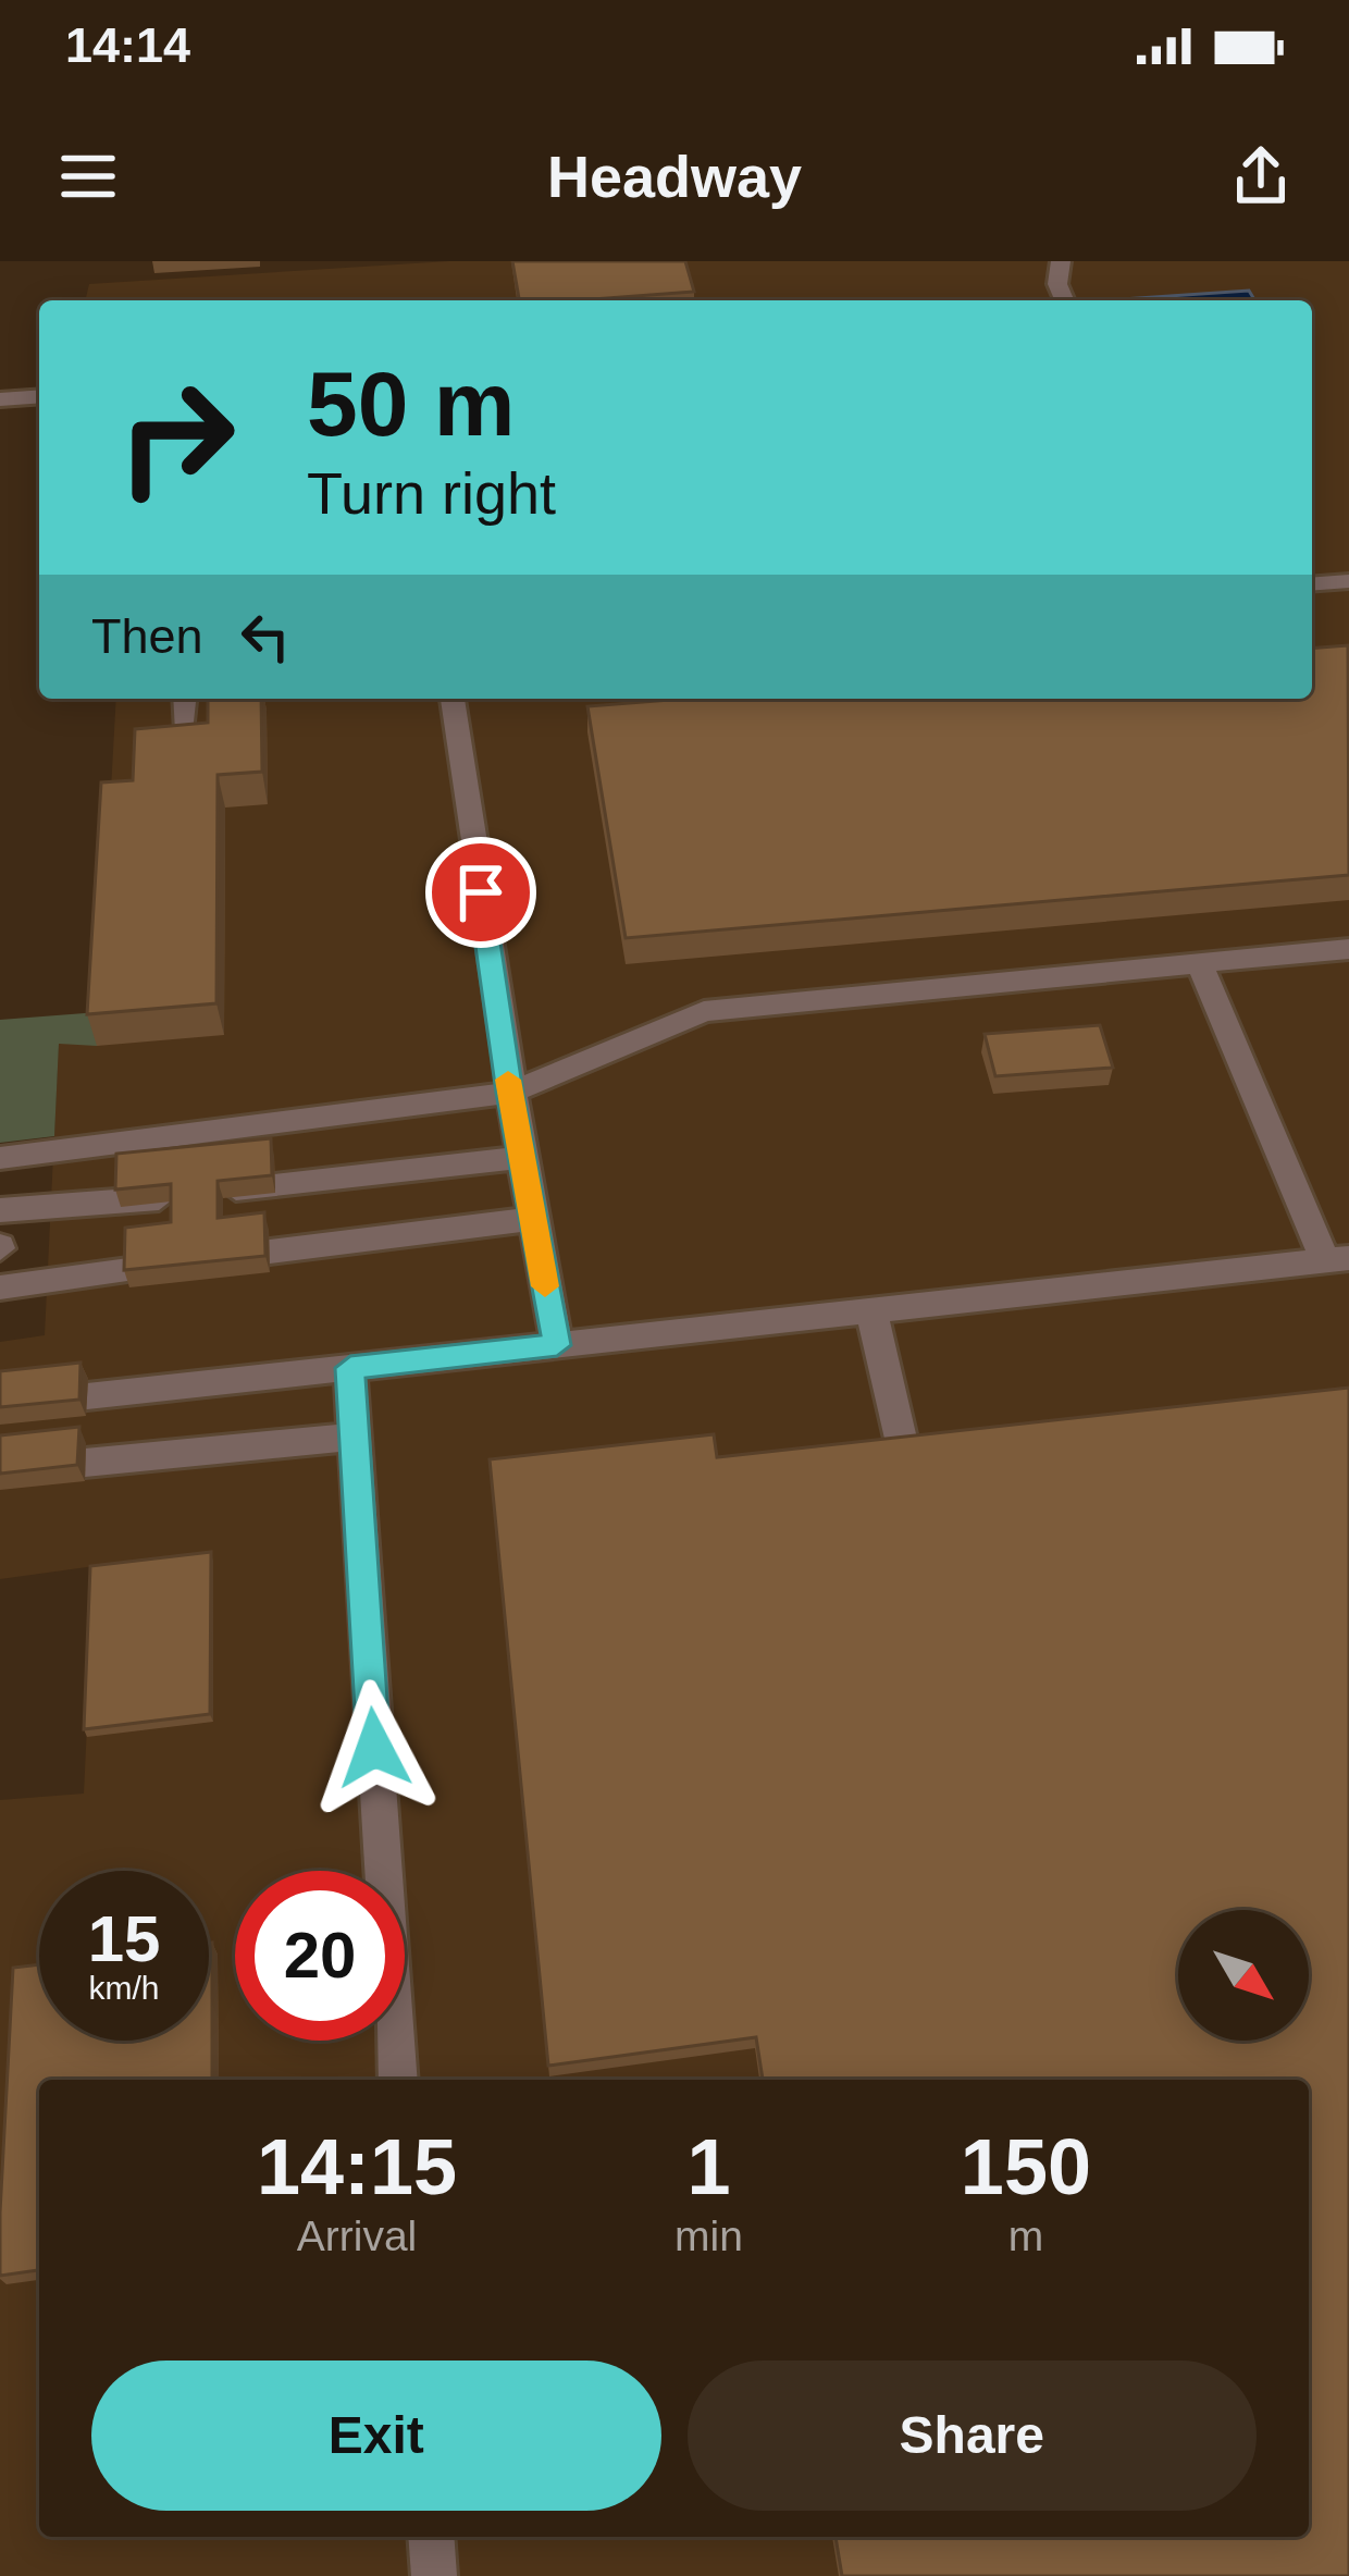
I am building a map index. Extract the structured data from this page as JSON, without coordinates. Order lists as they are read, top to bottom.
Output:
{
  "north": "bottom right",
  "page": {
    "status": "14:14",
    "header": "Headway",
    "turn": ["50 m", "Turn right"],
    "then": "Then",
    "speed": "15 km/h",
    "limit": "20",
    "eta": [
      "14:15",
      "Arrival",
      "1",
      "min",
      "150",
      "m"
    ],
    "buttons": ["Exit", "Share"]
  }
}
